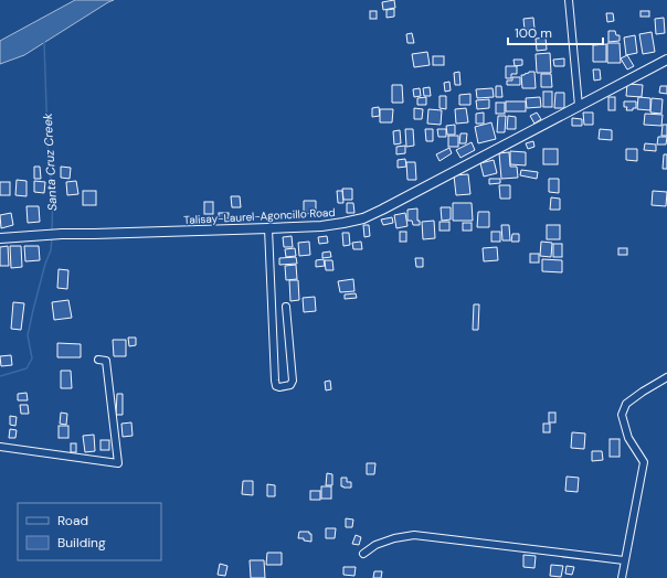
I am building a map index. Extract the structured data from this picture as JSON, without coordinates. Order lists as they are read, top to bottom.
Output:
{
  "streets": {
    "main road": ["Talisay-Laurel-Agoncillo Road"]
  },
  "water": ["Santa Cruz Creek"],
  "legend": ["Road", "Building"],
  "scale_bar": "100 m"
}
